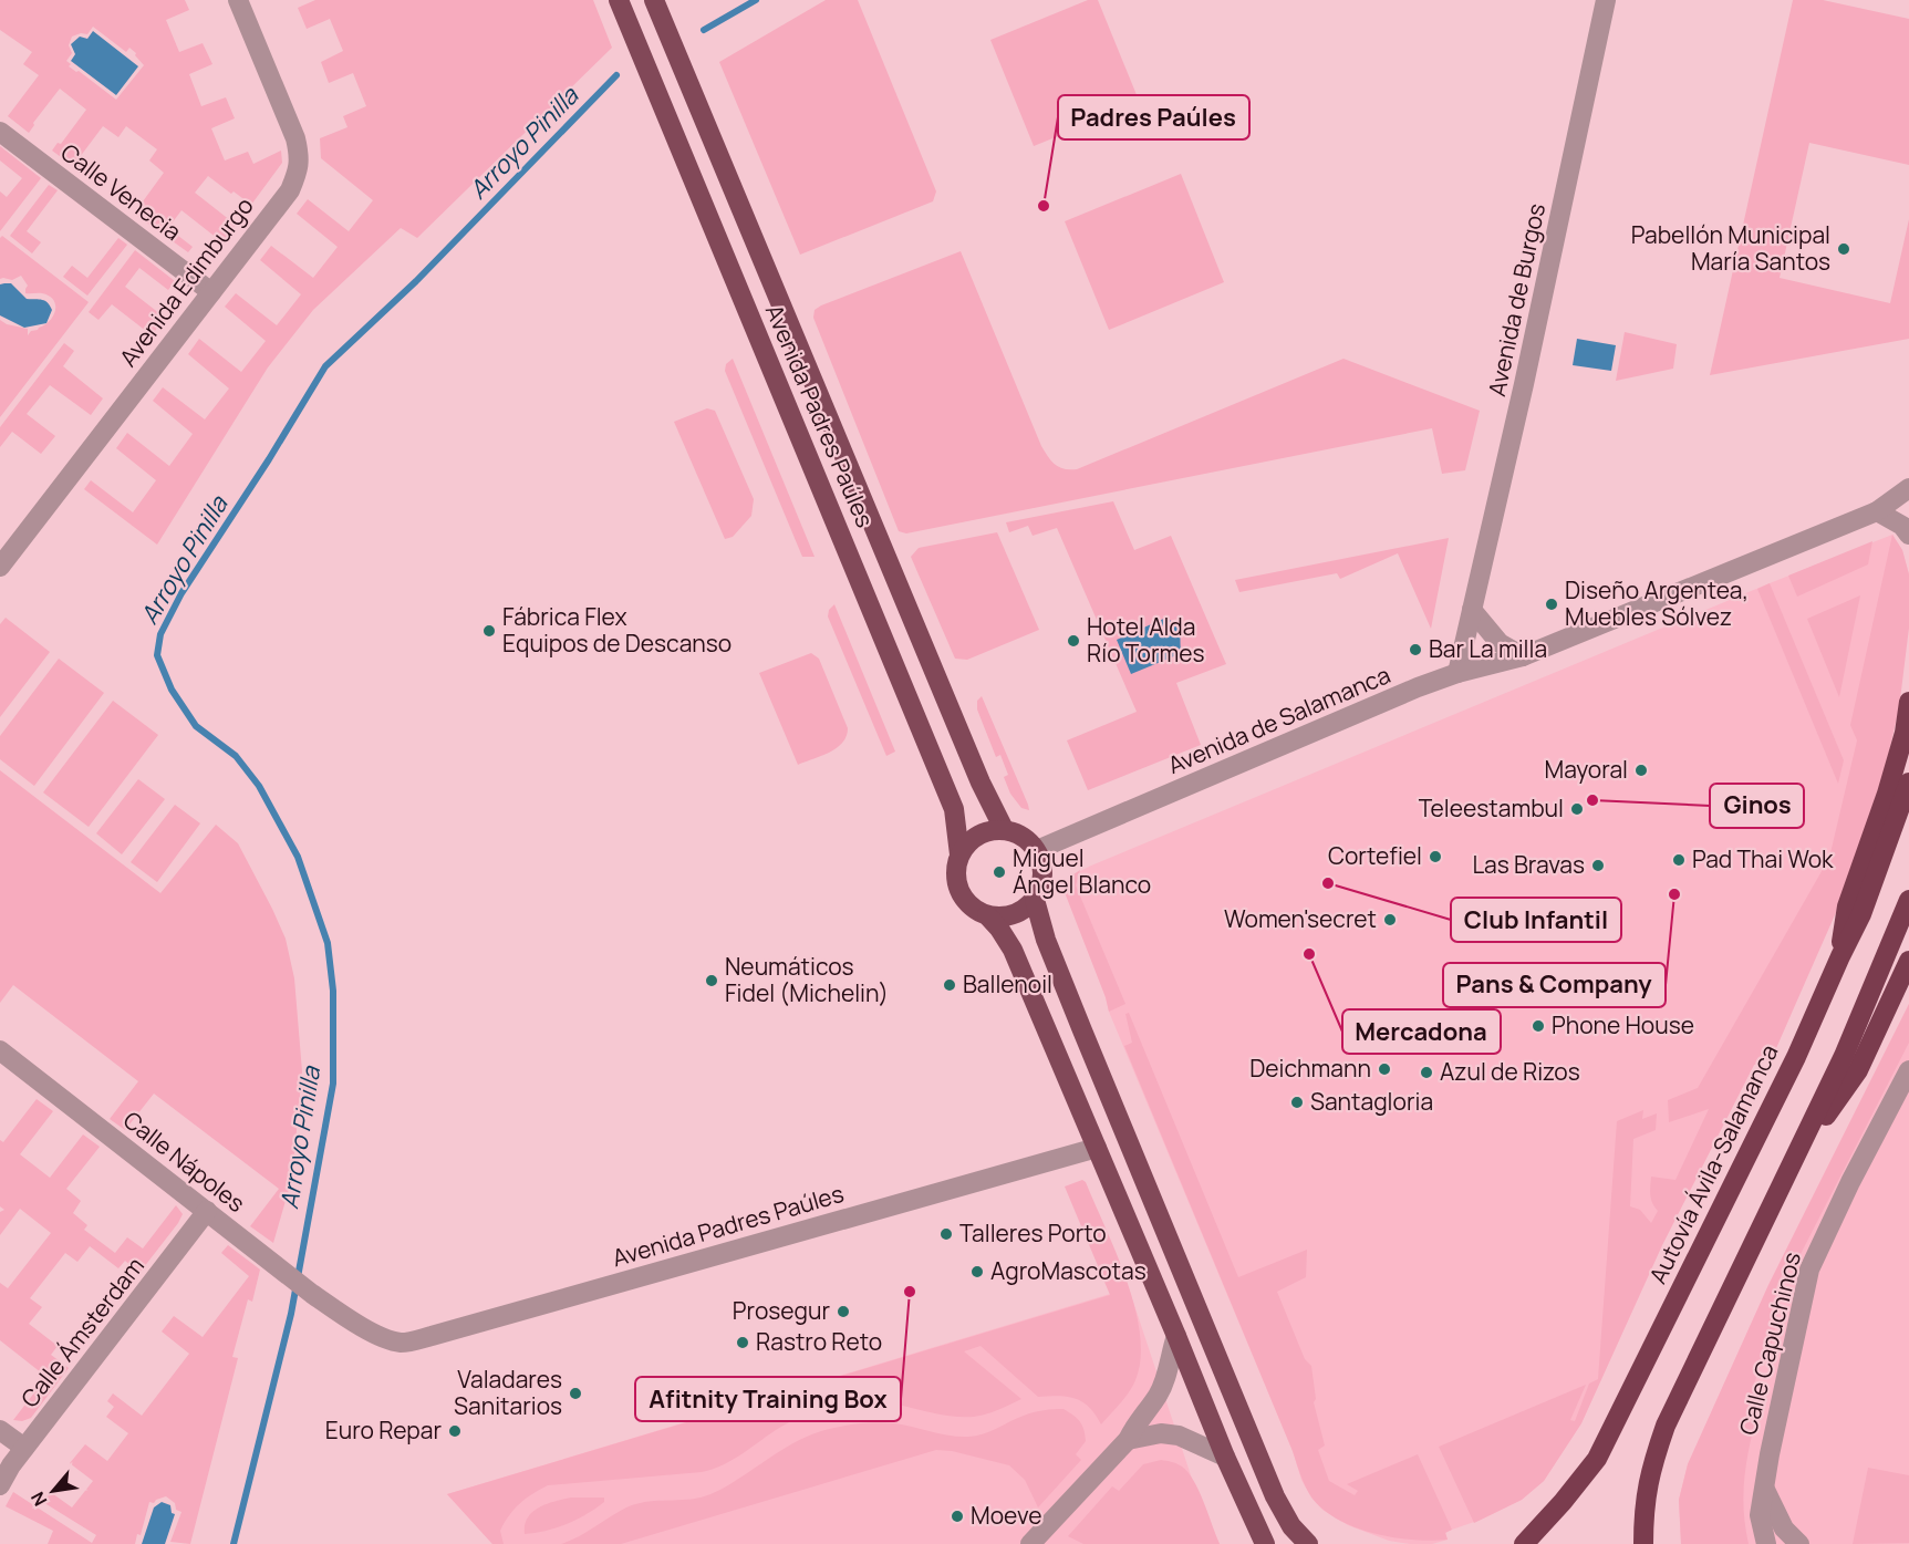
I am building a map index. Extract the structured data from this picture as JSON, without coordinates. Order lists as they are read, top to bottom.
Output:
{
  "streets": {
    "highway": ["Avenida Padres Paúles", "Autovía Ávila-Salamanca"],
    "street": [
      "Calle Venecia",
      "Avenida Edimburgo",
      "Avenida de Burgos",
      "Avenida de Salamanca",
      "Calle Nápoles",
      "Calle Ámsterdam",
      "Calle Capuchinos"
    ]
  },
  "crossings": [
    ["Calle Venecia", "Avenida Edimburgo"],
    ["Avenida de Burgos", "Avenida de Salamanca"],
    ["Avenida Padres Paúles", "Avenida de Salamanca"],
    ["Avenida Padres Paúles", "Calle Nápoles"],
    ["Calle Nápoles", "Calle Ámsterdam"]
  ],
  "water": ["Arroyo Pinilla"],
  "places": [
    "Padres Paúles",
    "Pabellón Municipal María Santos",
    "Diseño Argentea, Muebles Sólvez",
    "Fábrica Flex Equipos de Descanso",
    "Hotel Alda Río Tormes",
    "Bar La milla",
    "Mayoral",
    "Ginos",
    "Teleestambul",
    "Cortefiel",
    "Pad Thai Wok",
    "Las Bravas",
    "Miguel Ángel Blanco",
    "Club Infantil",
    "Pans & Company",
    "Women'secret",
    "Mercadona",
    "Neumáticos Fidel (Michelin)",
    "Ballenoil",
    "Phone House",
    "Deichmann",
    "Azul de Rizos",
    "Santagloria",
    "Talleres Porto",
    "AgroMascotas",
    "Afitnity Training Box",
    "Prosegur",
    "Rastro Reto",
    "Valadares Sanitarios",
    "Euro Repar",
    "Moeve"
  ],
  "north": "bottom left"
}
